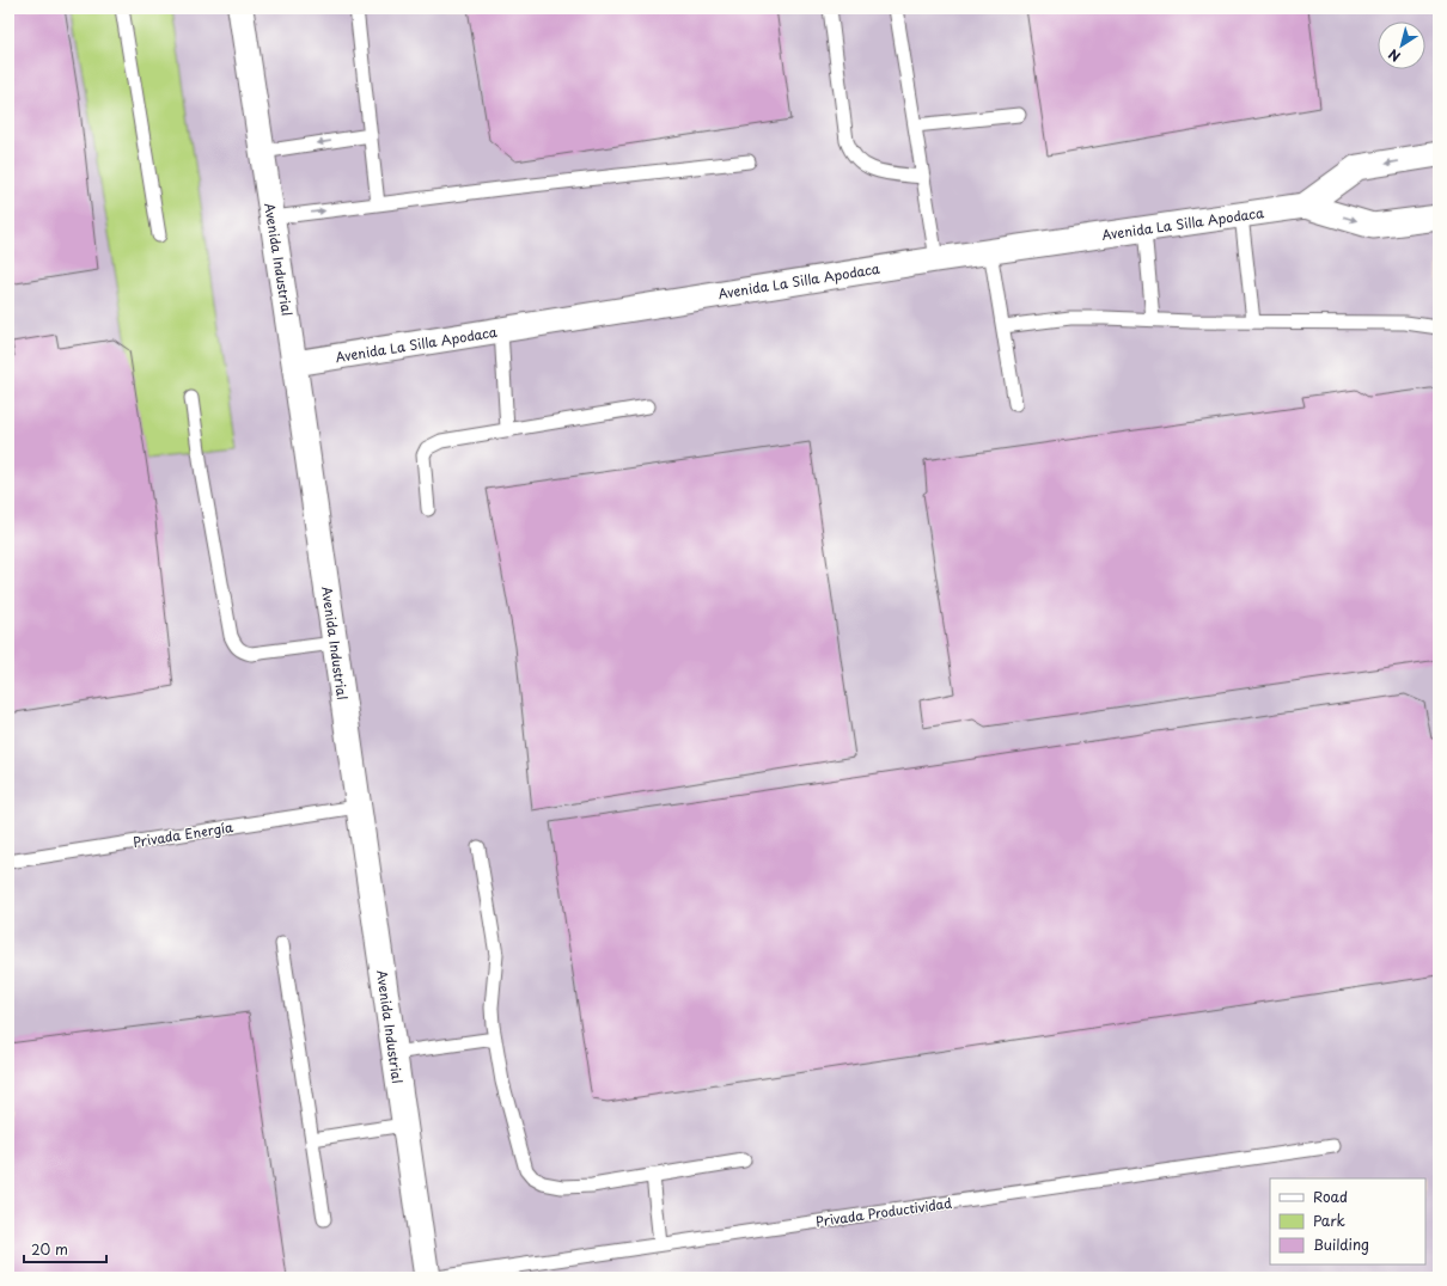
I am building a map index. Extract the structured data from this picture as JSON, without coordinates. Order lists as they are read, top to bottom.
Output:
{
  "streets": {
    "street": ["Avenida La Silla Apodaca", "Avenida Industrial"],
    "lane": ["Privada Energía", "Privada Productividad"]
  },
  "crossings": [
    ["Avenida La Silla Apodaca", "Avenida Industrial"],
    ["Avenida Industrial", "Privada Energía"]
  ],
  "legend": ["Road", "Park", "Building"],
  "scale_bar": "20 m",
  "north": "bottom left"
}
